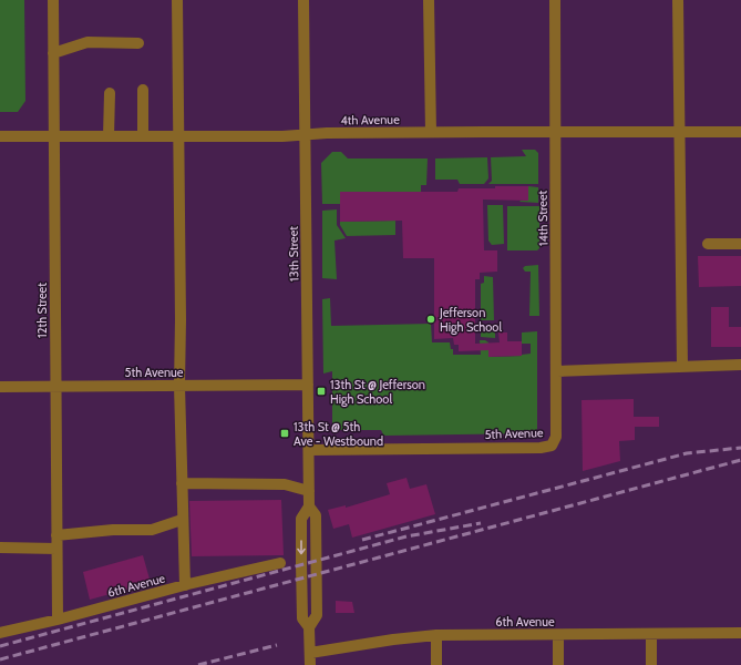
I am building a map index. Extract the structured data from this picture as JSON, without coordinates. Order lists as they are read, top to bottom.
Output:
{
  "streets": {
    "street": [
      "4th Avenue",
      "14th Street",
      "13th Street",
      "12th Street",
      "5th Avenue",
      "6th Avenue"
    ]
  },
  "crossings": [
    ["4th Avenue", "14th Street"],
    ["4th Avenue", "13th Street"],
    ["4th Avenue", "12th Street"],
    ["14th Street", "5th Avenue"],
    ["13th Street", "5th Avenue"],
    ["13th Street", "6th Avenue"],
    ["12th Street", "5th Avenue"],
    ["12th Street", "6th Avenue"]
  ],
  "places": {
    "other": ["Jefferson High School"],
    "transit": ["13th St @ Jefferson High School", "13th St @ 5th Ave - Westbound"]
  }
}
